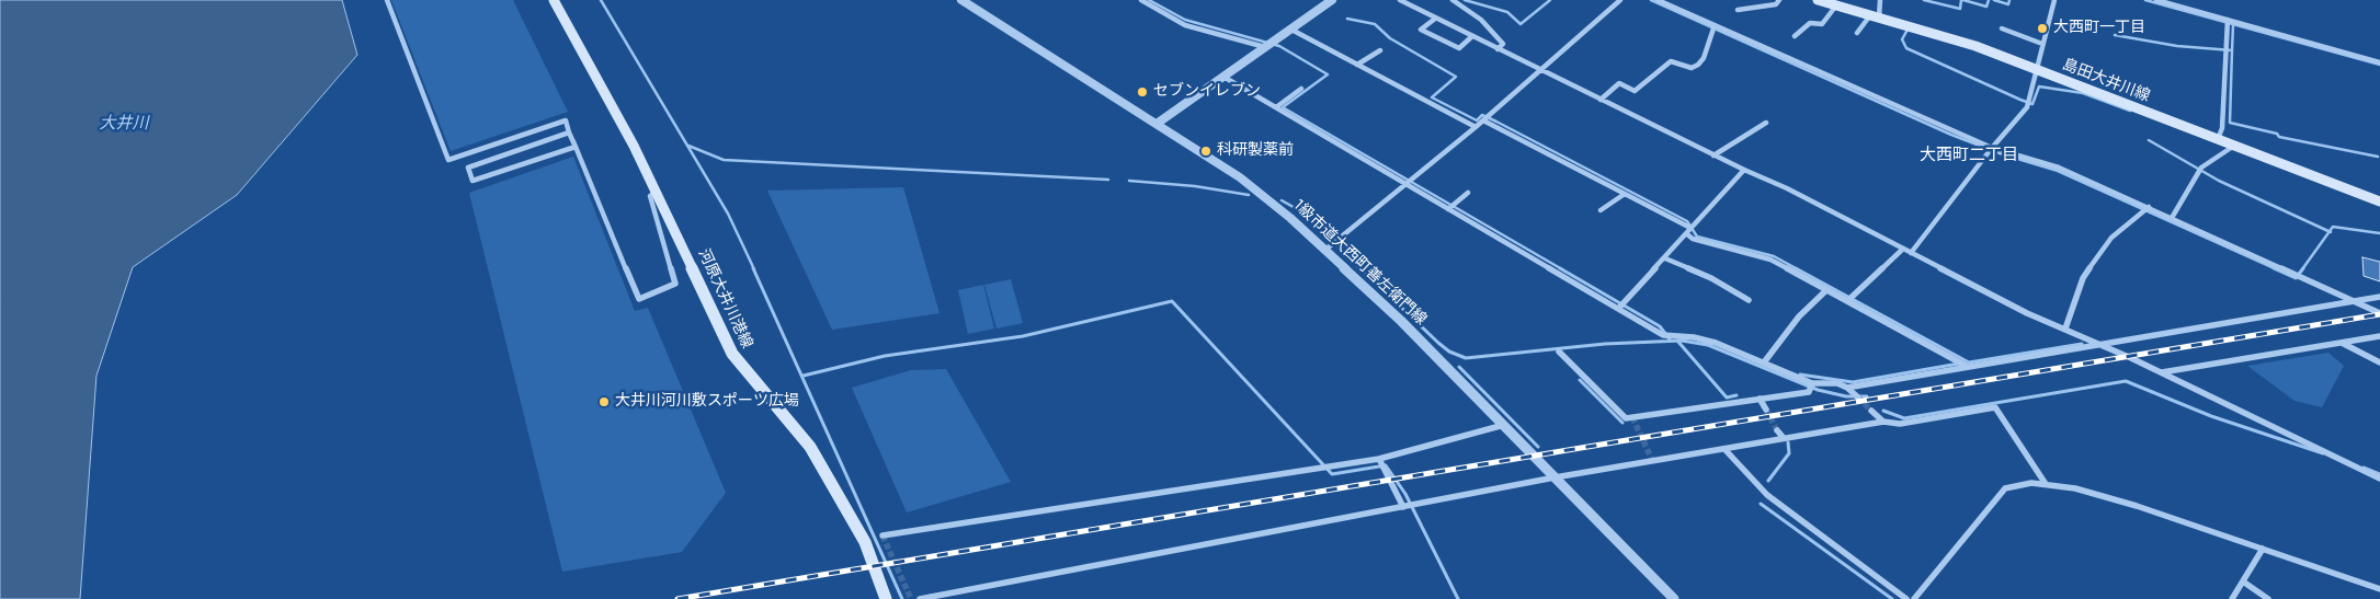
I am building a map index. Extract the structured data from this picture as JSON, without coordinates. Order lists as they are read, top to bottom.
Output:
{
  "streets": {
    "main road": ["島田大井川線", "河原大井川港線"],
    "street": ["1級市道大西町善左衛門線"]
  },
  "districts": ["大西町二丁目"],
  "water": ["大井川"],
  "places": [
    "大西町一丁目",
    "セブンイレブン",
    "科研製薬前",
    "大井川河川敷スポーツ広場"
  ]
}
